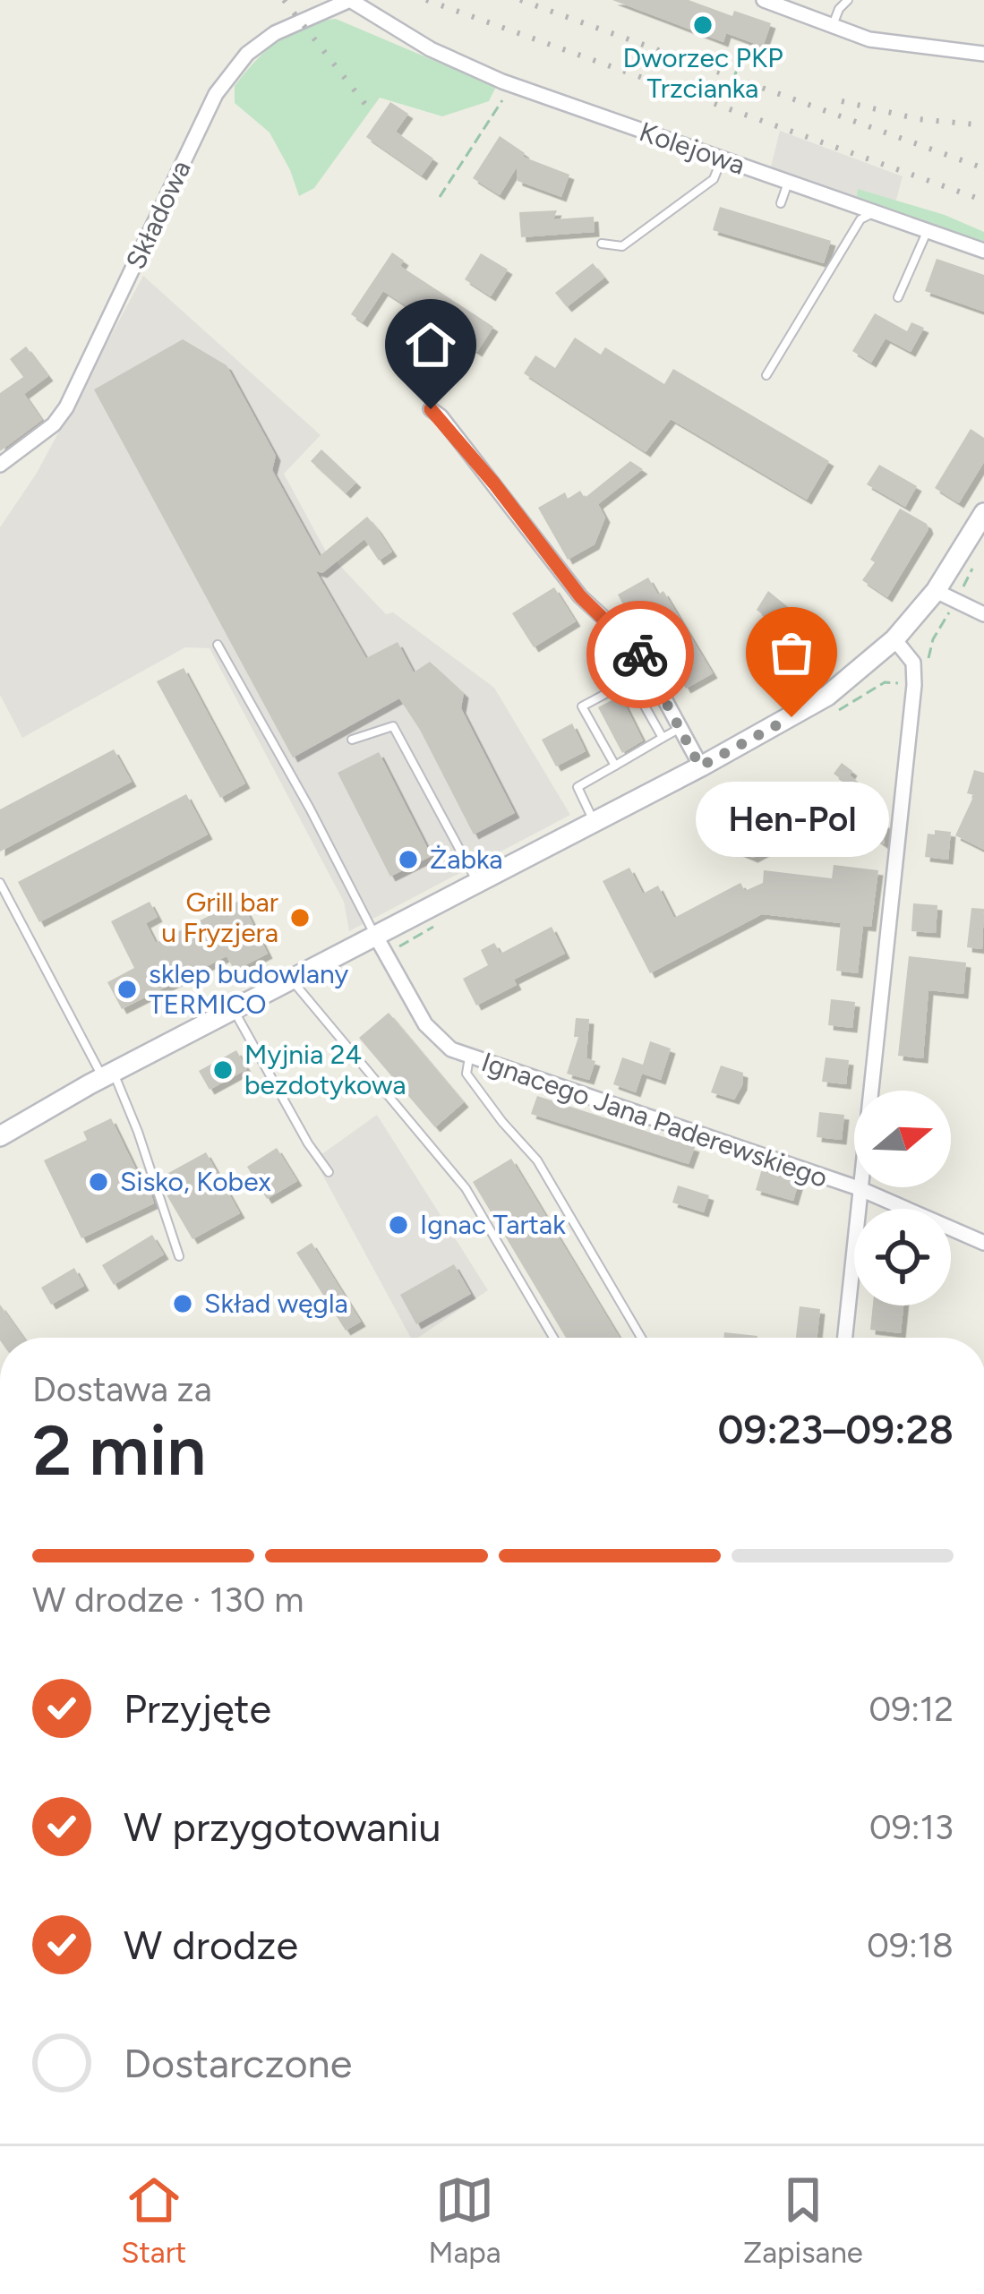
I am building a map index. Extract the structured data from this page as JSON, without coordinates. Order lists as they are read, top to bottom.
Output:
{
  "streets": {
    "street": ["Kolejowa", "Składowa", "Ignacego Jana Paderewskiego"]
  },
  "crossings": [
    ["Kolejowa", "Składowa"]
  ],
  "places": [
    "Dworzec PKP Trzcianka",
    "Hen-Pol",
    "Żabka",
    "Grill bar u Fryzjera",
    "sklep budowlany TERMICO",
    "Myjnia 24 bezdotykowa",
    "Sisko, Kobex",
    "Ignac Tartak",
    "Skład węgla"
  ],
  "north": "right",
  "page": {
    "bubble": "Hen-Pol",
    "heading": ["2 min", "Dostawa za", "09:23–09:28"],
    "bar": "W drodze · 130 m",
    "list": [
      ["Przyjęte", "09:12"],
      ["W przygotowaniu", "09:13"],
      ["W drodze", "09:18"],
      "Dostarczone"
    ],
    "tabs": ["Start", "Mapa", "Zapisane"]
  }
}
